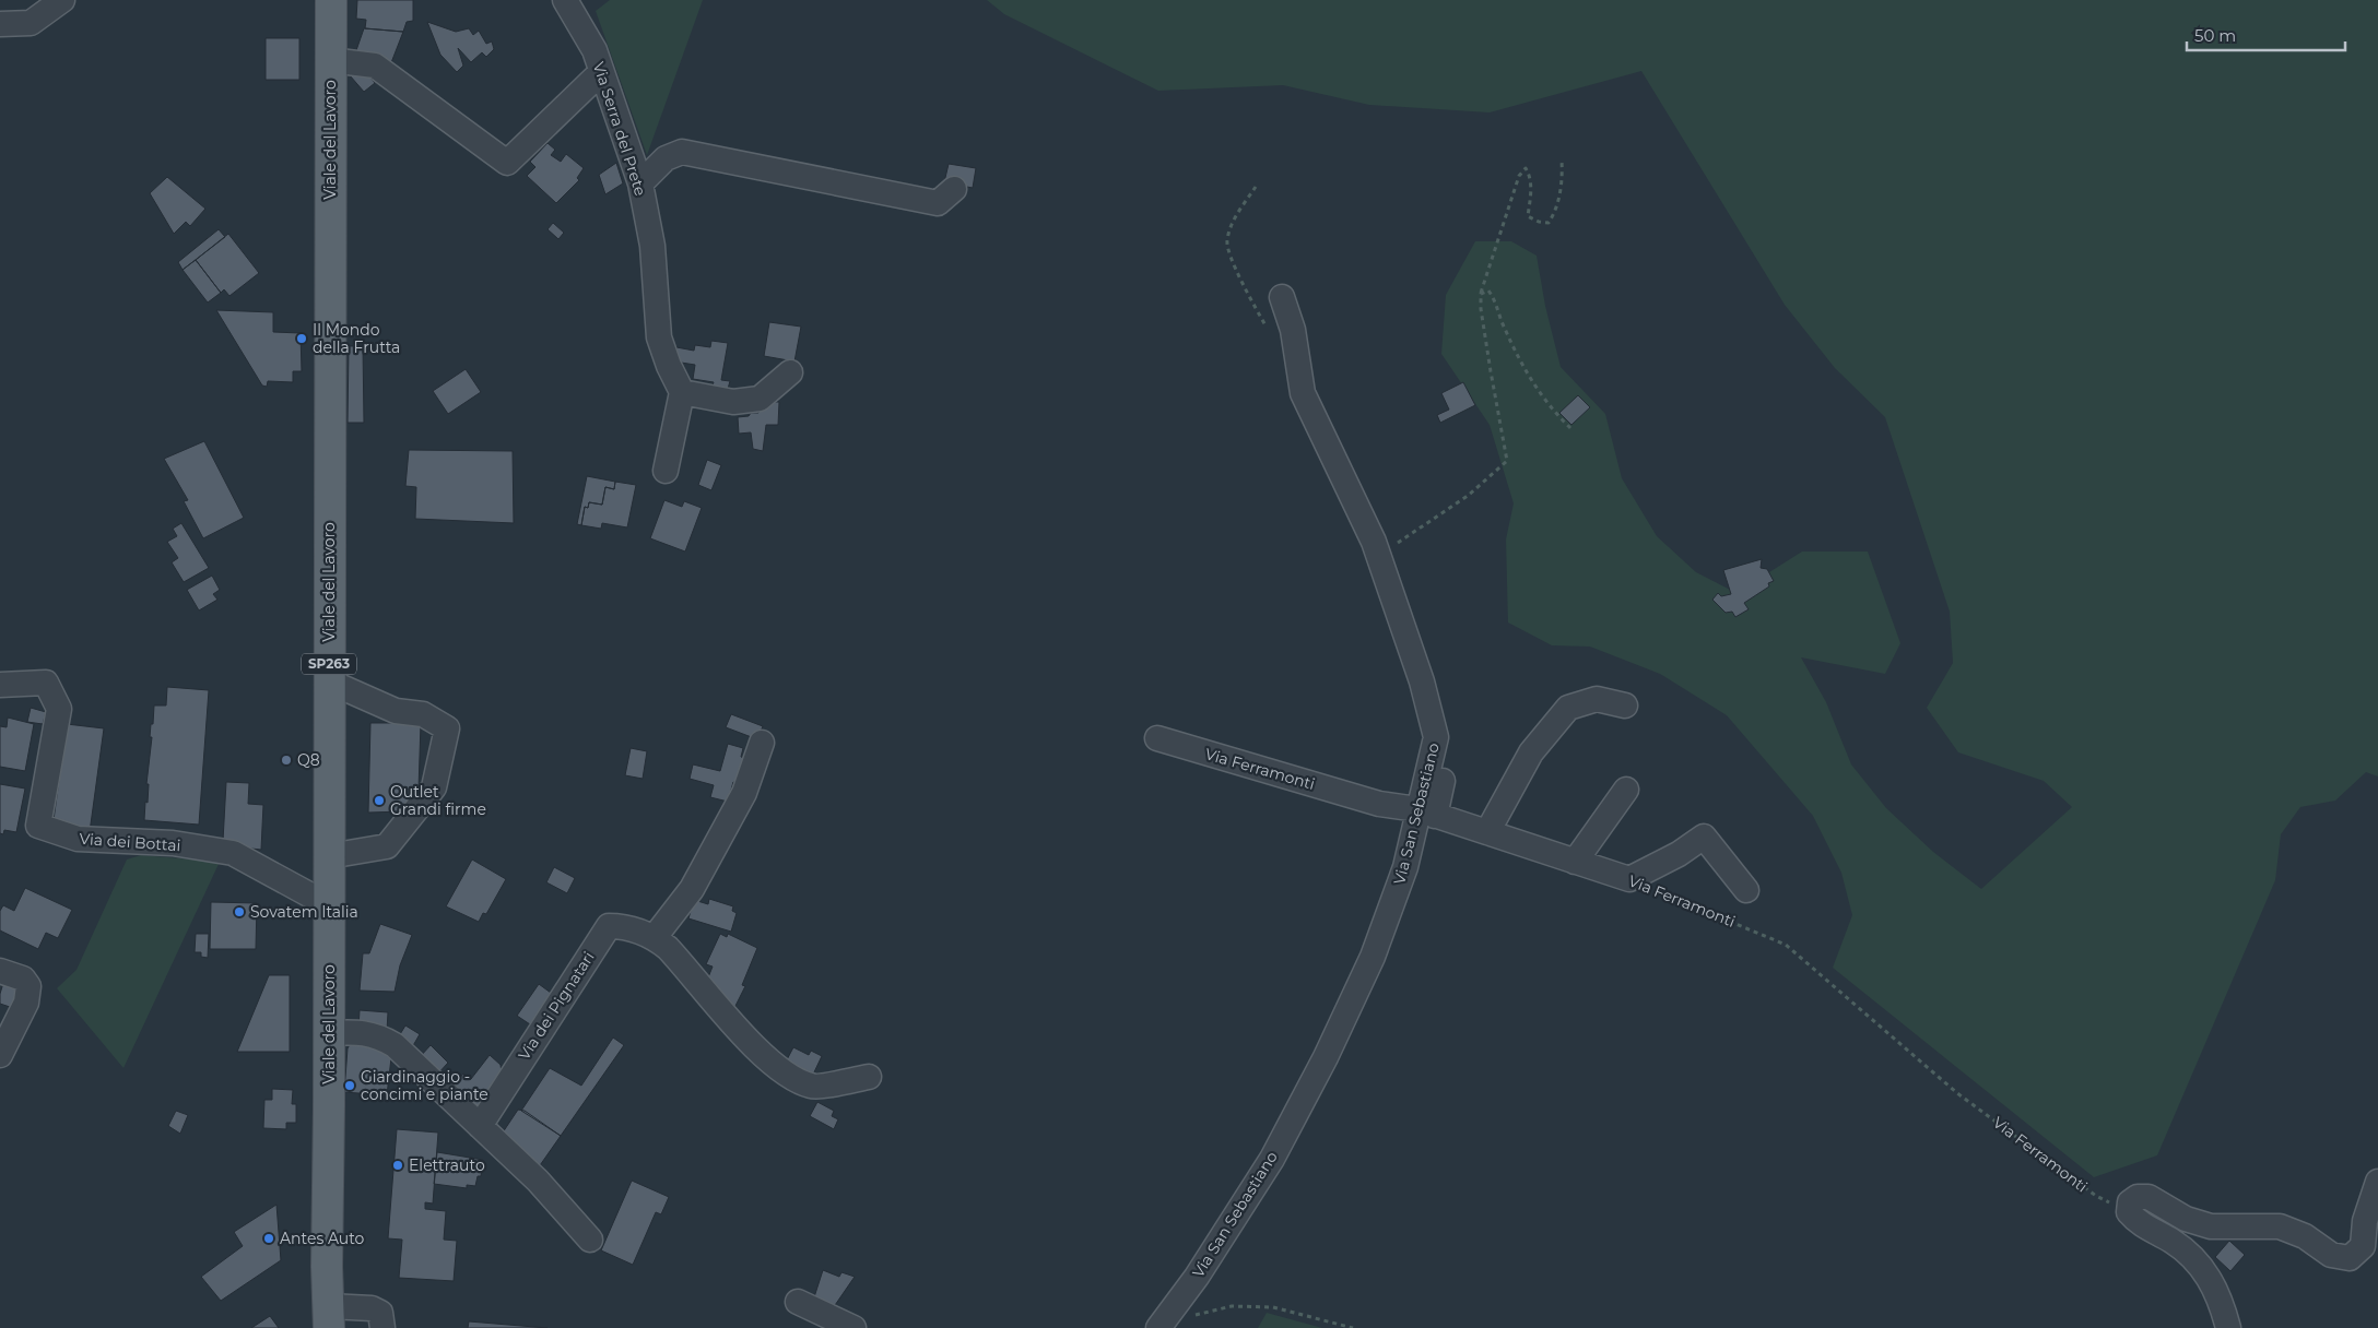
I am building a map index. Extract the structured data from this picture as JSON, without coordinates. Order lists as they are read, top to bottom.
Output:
{
  "streets": {
    "main road": ["Viale del Lavoro", "SP263"],
    "street": [
      "Via Serra del Prete",
      "Via Ferramonti",
      "Via San Sebastiano",
      "Via dei Bottai",
      "Via dei Pignatari"
    ]
  },
  "crossings": [
    ["Viale del Lavoro", "Via dei Bottai"],
    ["Via Ferramonti", "Via San Sebastiano"]
  ],
  "places": [
    "Il Mondo della Frutta",
    "Q8",
    "Outlet Grandi firme",
    "Sovatem Italia",
    "Giardinaggio - concimi e piante",
    "Elettrauto",
    "Antes Auto"
  ],
  "scale_bar": "50 m"
}
